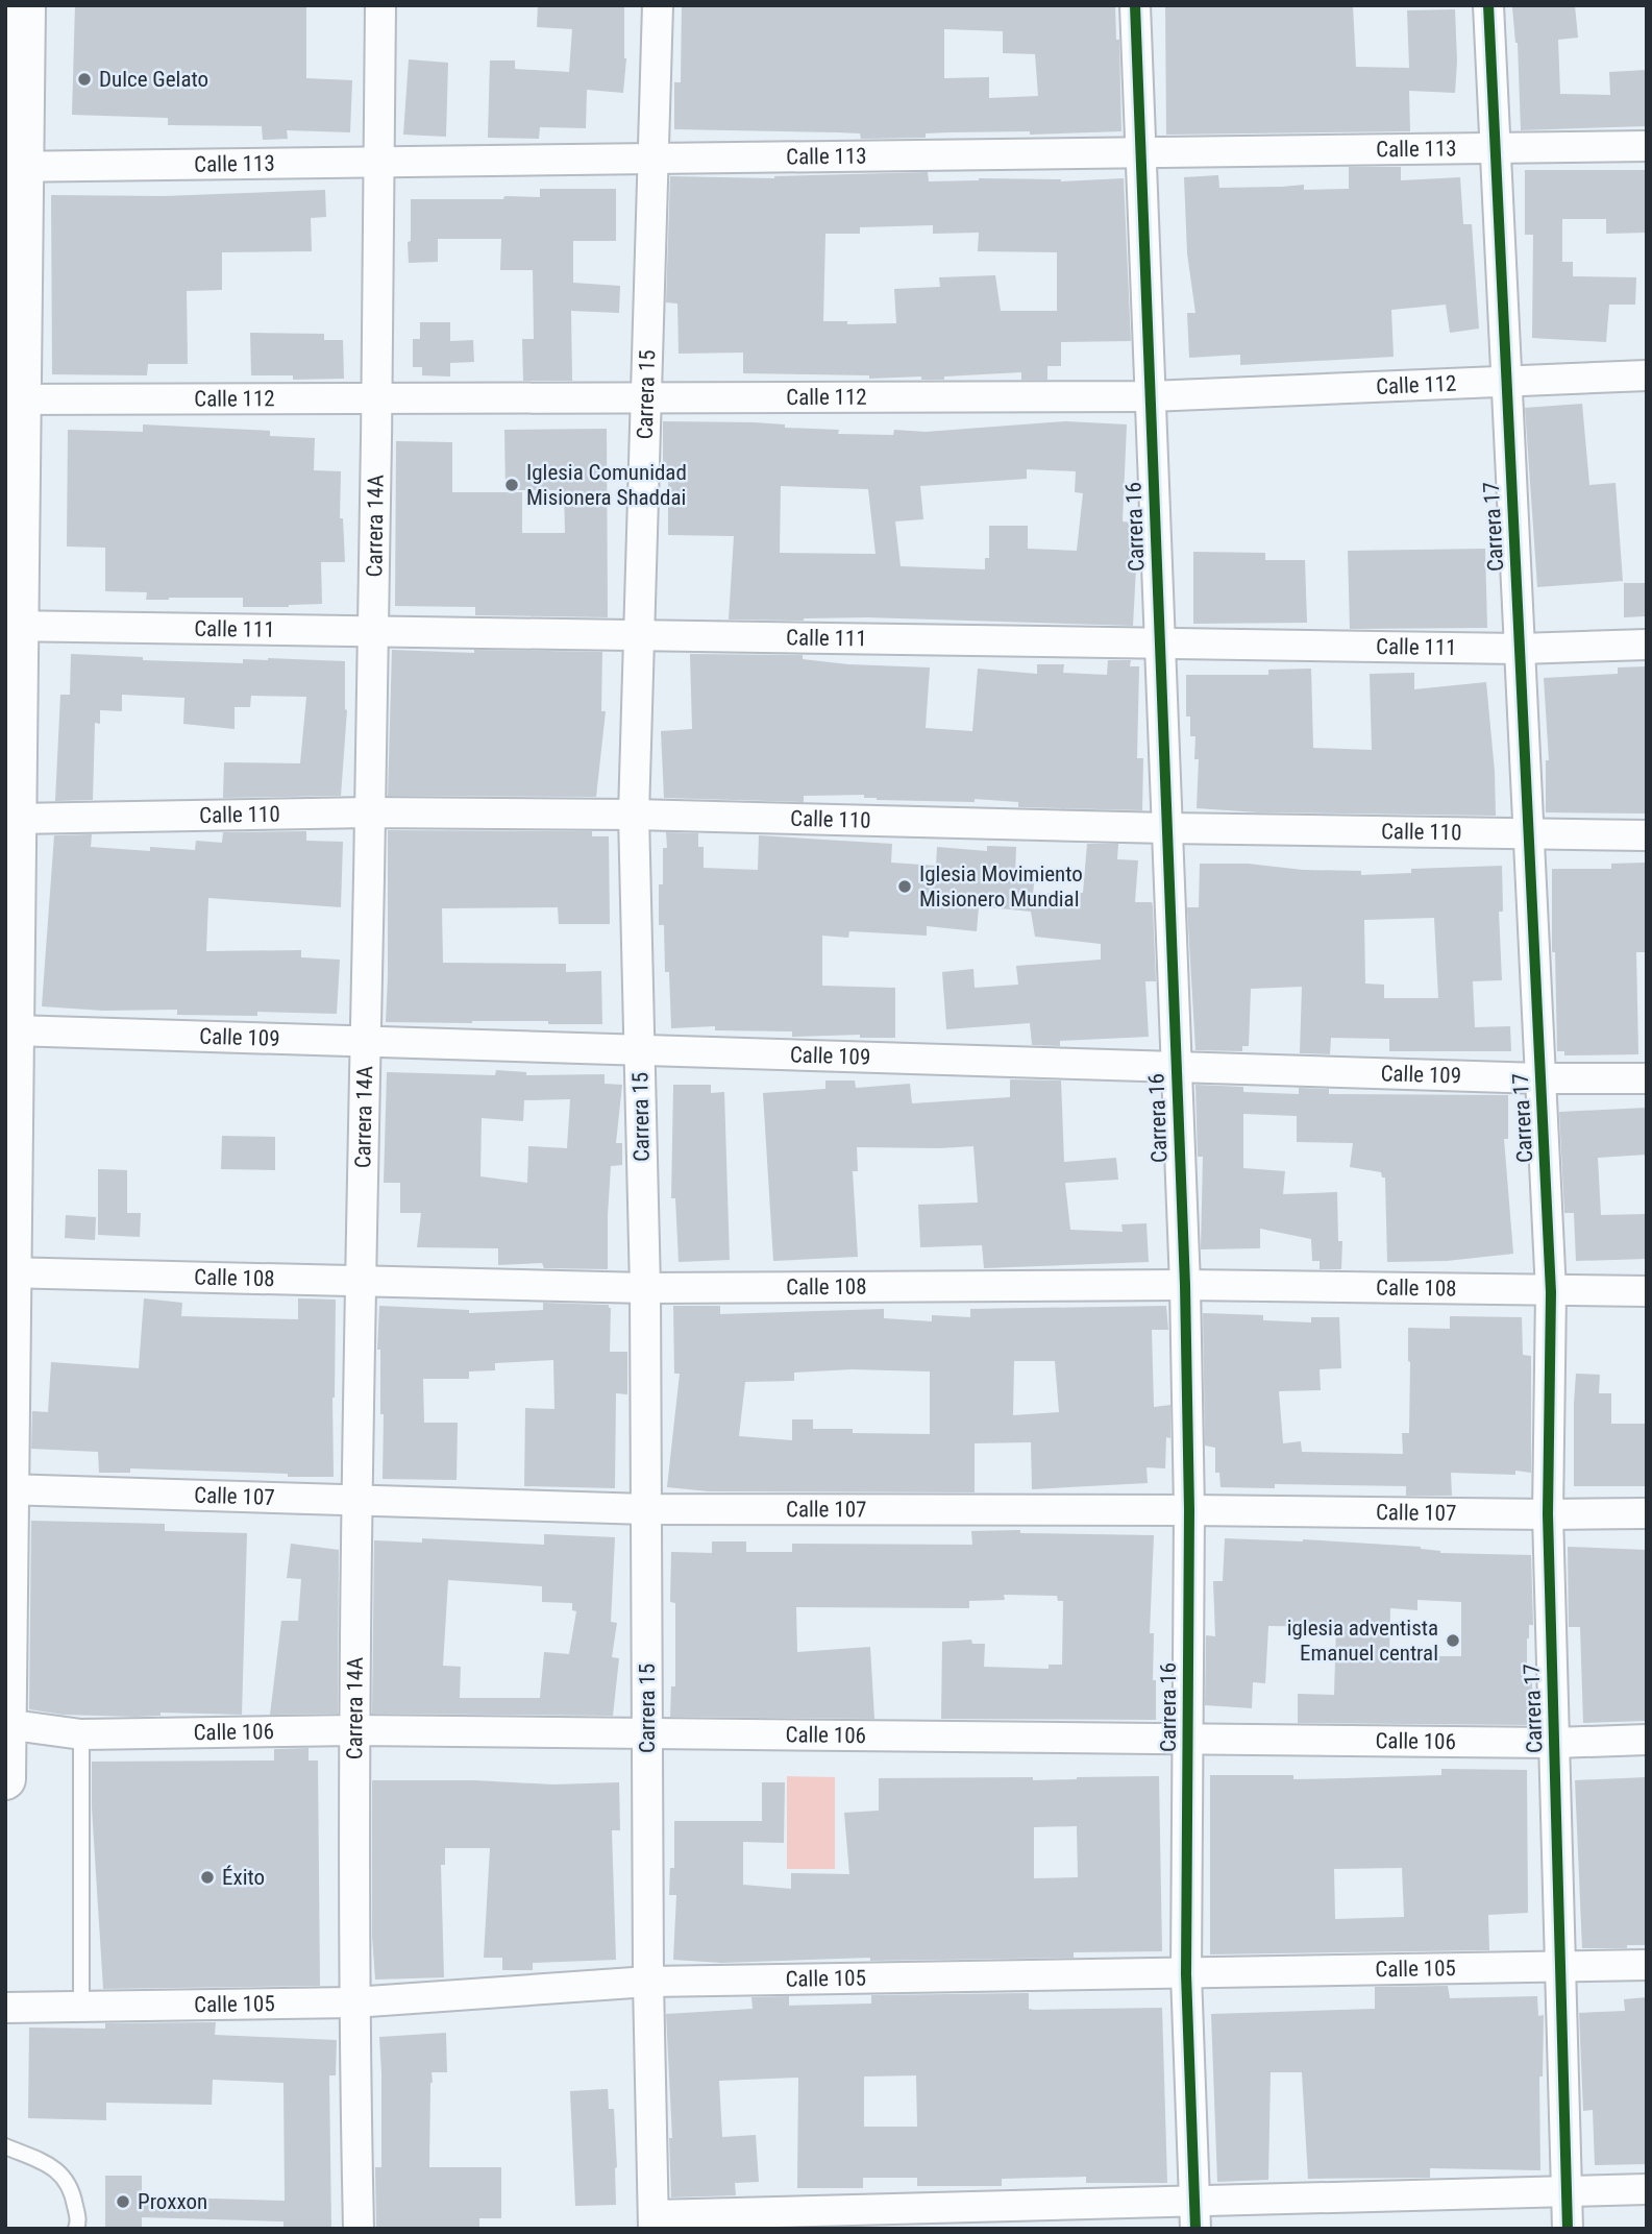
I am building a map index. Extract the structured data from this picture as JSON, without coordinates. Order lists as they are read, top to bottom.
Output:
{
  "streets": {
    "street": [
      "Calle 113",
      "Calle 112",
      "Carrera 15",
      "Carrera 14A",
      "Carrera 16",
      "Carrera 17",
      "Calle 111",
      "Calle 110",
      "Calle 109",
      "Calle 108",
      "Calle 107",
      "Calle 106",
      "Calle 105"
    ]
  },
  "crossings": [
    ["Calle 113", "Carrera 15"],
    ["Calle 113", "Carrera 14A"],
    ["Calle 113", "Carrera 16"],
    ["Calle 113", "Carrera 17"],
    ["Calle 112", "Carrera 15"],
    ["Calle 112", "Carrera 14A"],
    ["Calle 112", "Carrera 16"],
    ["Calle 112", "Carrera 17"],
    ["Carrera 15", "Calle 111"],
    ["Carrera 15", "Calle 110"],
    ["Carrera 15", "Calle 109"],
    ["Carrera 15", "Calle 108"],
    ["Carrera 15", "Calle 107"],
    ["Carrera 15", "Calle 106"],
    ["Carrera 15", "Calle 105"],
    ["Carrera 14A", "Calle 111"],
    ["Carrera 14A", "Calle 110"],
    ["Carrera 14A", "Calle 109"],
    ["Carrera 14A", "Calle 108"],
    ["Carrera 14A", "Calle 107"],
    ["Carrera 14A", "Calle 106"],
    ["Carrera 14A", "Calle 105"],
    ["Carrera 16", "Calle 111"],
    ["Carrera 16", "Calle 110"],
    ["Carrera 16", "Calle 109"],
    ["Carrera 16", "Calle 108"],
    ["Carrera 16", "Calle 107"],
    ["Carrera 16", "Calle 106"],
    ["Carrera 16", "Calle 105"],
    ["Carrera 17", "Calle 111"],
    ["Carrera 17", "Calle 110"],
    ["Carrera 17", "Calle 109"],
    ["Carrera 17", "Calle 108"],
    ["Carrera 17", "Calle 107"],
    ["Carrera 17", "Calle 106"],
    ["Carrera 17", "Calle 105"]
  ],
  "places": [
    "Dulce Gelato",
    "Iglesia Comunidad Misionera Shaddai",
    "Iglesia Movimiento Misionero Mundial",
    "iglesia adventista Emanuel central",
    "Éxito",
    "Proxxon"
  ]
}
